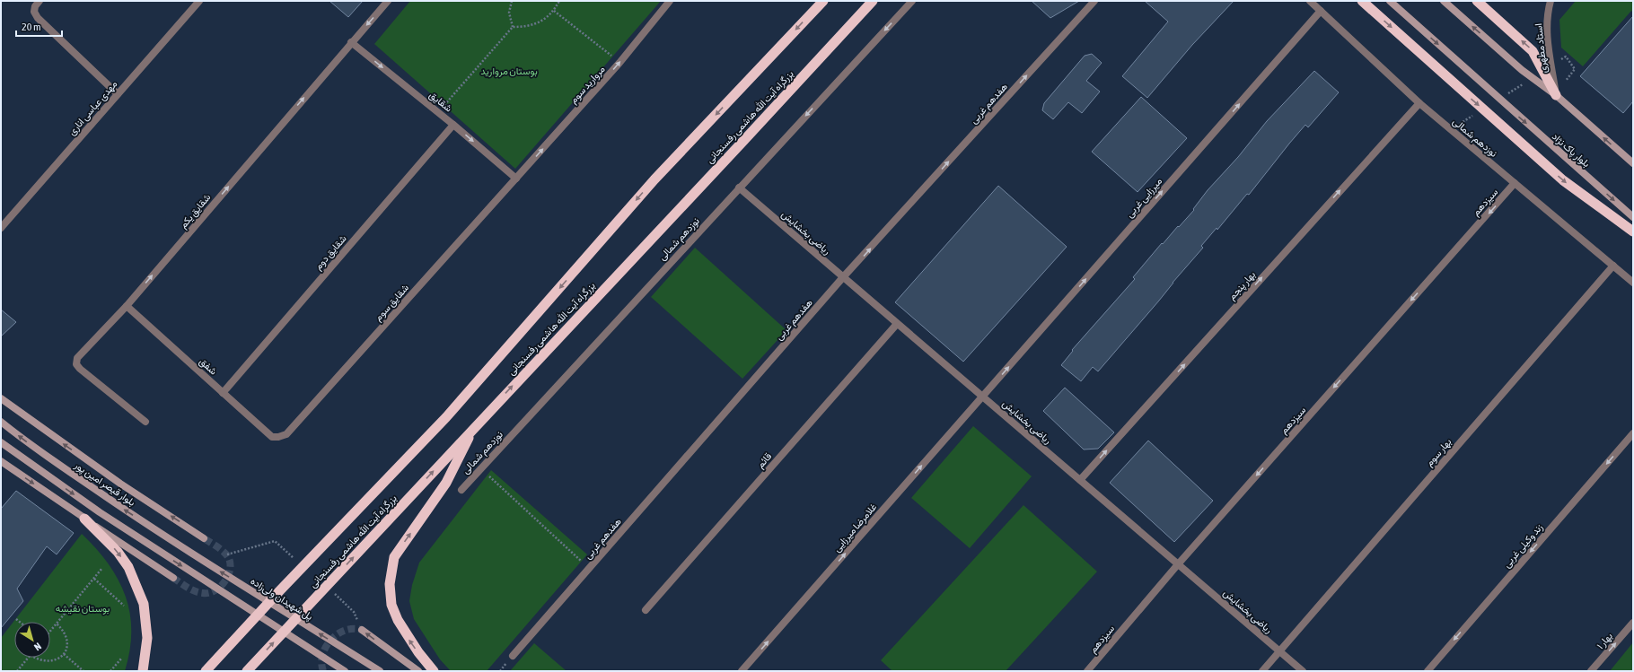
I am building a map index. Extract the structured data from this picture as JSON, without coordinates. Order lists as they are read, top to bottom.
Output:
{
  "streets": {
    "highway": ["بزرگراه آیت الله هاشمی رفسنجانی"],
    "main road": ["بلوار پاک نژاد", "بلوار قیصر امین پور", "پل شهیدان ولی‌زاده"],
    "street": [
      "استاد مطهری",
      "مروارید سوم",
      "شقایق",
      "هفدهم غربی",
      "مهدی عباسی اناری",
      "نوزدهم شمالی",
      "میرزایی غربی",
      "سیزدهم",
      "شقایق یکم",
      "ریاضی بخشایش",
      "شقایق دوم",
      "بهار پنجم",
      "شقایق سوم",
      "شفق",
      "بهار سوم",
      "قائم",
      "غلامرضا میرزایی",
      "زند وکیلی غربی",
      "بهار ۱"
    ]
  },
  "crossings": [
    ["مروارید سوم", "شقایق"],
    ["مروارید سوم", "شقایق سوم"],
    ["شقایق", "شقایق یکم"],
    ["شقایق", "شقایق دوم"],
    ["شقایق", "شقایق سوم"],
    ["هفدهم غربی", "ریاضی بخشایش"],
    ["نوزدهم شمالی", "میرزایی غربی"],
    ["نوزدهم شمالی", "سیزدهم"],
    ["نوزدهم شمالی", "ریاضی بخشایش"],
    ["نوزدهم شمالی", "بهار پنجم"],
    ["نوزدهم شمالی", "بهار سوم"],
    ["میرزایی غربی", "ریاضی بخشایش"],
    ["میرزایی غربی", "غلامرضا میرزایی"],
    ["سیزدهم", "ریاضی بخشایش"],
    ["شقایق یکم", "شفق"],
    ["ریاضی بخشایش", "بهار پنجم"],
    ["ریاضی بخشایش", "بهار سوم"],
    ["ریاضی بخشایش", "قائم"],
    ["ریاضی بخشایش", "غلامرضا میرزایی"],
    ["شقایق دوم", "شفق"],
    ["شقایق سوم", "شفق"],
    ["بلوار قیصر امین پور", "پل شهیدان ولی‌زاده"]
  ],
  "one_way": [
    "مروارید سوم",
    "شقایق",
    "هفدهم غربی",
    "میرزایی غربی",
    "سیزدهم",
    "بهار پنجم",
    "غلامرضا میرزایی",
    "زند وکیلی غربی",
    "بهار ۱"
  ],
  "parks": ["بوستان مروارید", "بوستان نقیشه"],
  "scale_bar": "20 m",
  "north": "bottom right"
}
